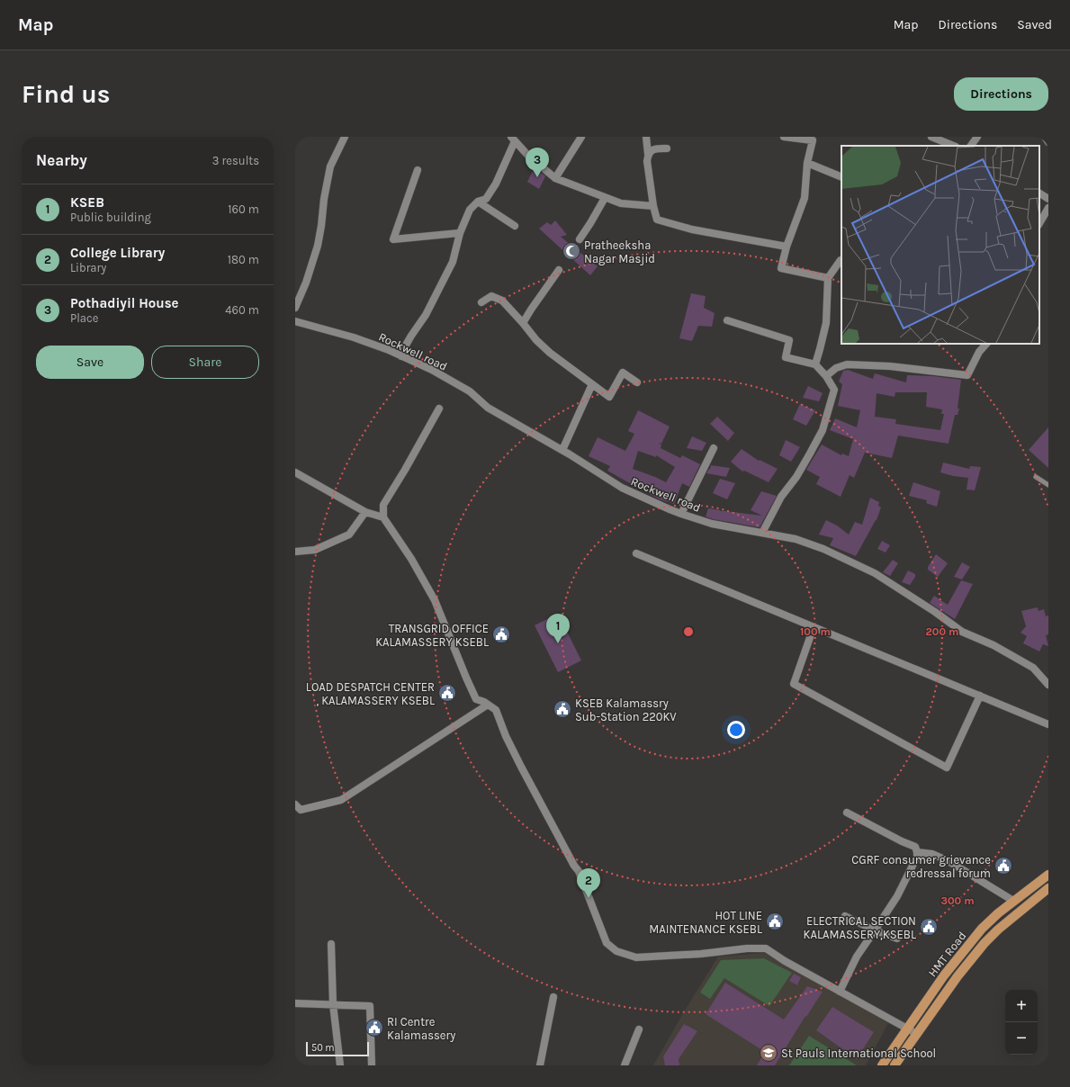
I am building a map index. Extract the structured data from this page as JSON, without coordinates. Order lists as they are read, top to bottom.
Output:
{
  "streets": {
    "main road": ["HMT Road"],
    "street": ["Rockwell road"]
  },
  "places": {
    "mosque": ["Pratheeksha Nagar Masjid"],
    "public building": [
      "TRANSGRID OFFICE KALAMASSERY KSEBL",
      "LOAD DESPATCH CENTER , KALAMASSERY KSEBL",
      "KSEB Kalamassry Sub-Station 220KV",
      "CGRF consumer grievance redressal forum",
      "HOT LINE MAINTENANCE KSEBL",
      "ELECTRICAL SECTION KALAMASSERY,KSEBL",
      "RI Centre Kalamassery"
    ],
    "school or university": ["St Pauls International School"]
  },
  "scale_bar": "50 m",
  "page": {
    "header": "Map",
    "nav": ["Map", "Directions", "Saved"],
    "buttons": [
      "Directions",
      ["Save", "Share"]
    ],
    "title": "Find us",
    "heading": ["Nearby", "3 results"],
    "pins": ["3", "1", "2"],
    "list": [
      {
        "mark": "1",
        "name": "KSEB",
        "note": "Public building",
        "value": "160 m"
      },
      {
        "mark": "2",
        "name": "College Library",
        "note": "Library",
        "value": "180 m"
      },
      {
        "mark": "3",
        "name": "Pothadiyil House",
        "note": "Place",
        "value": "460 m"
      }
    ],
    "map_buttons": ["+", "−"],
    "scale": "50 m"
  },
  "rings": ["100 m", "200 m", "300 m"]
}
